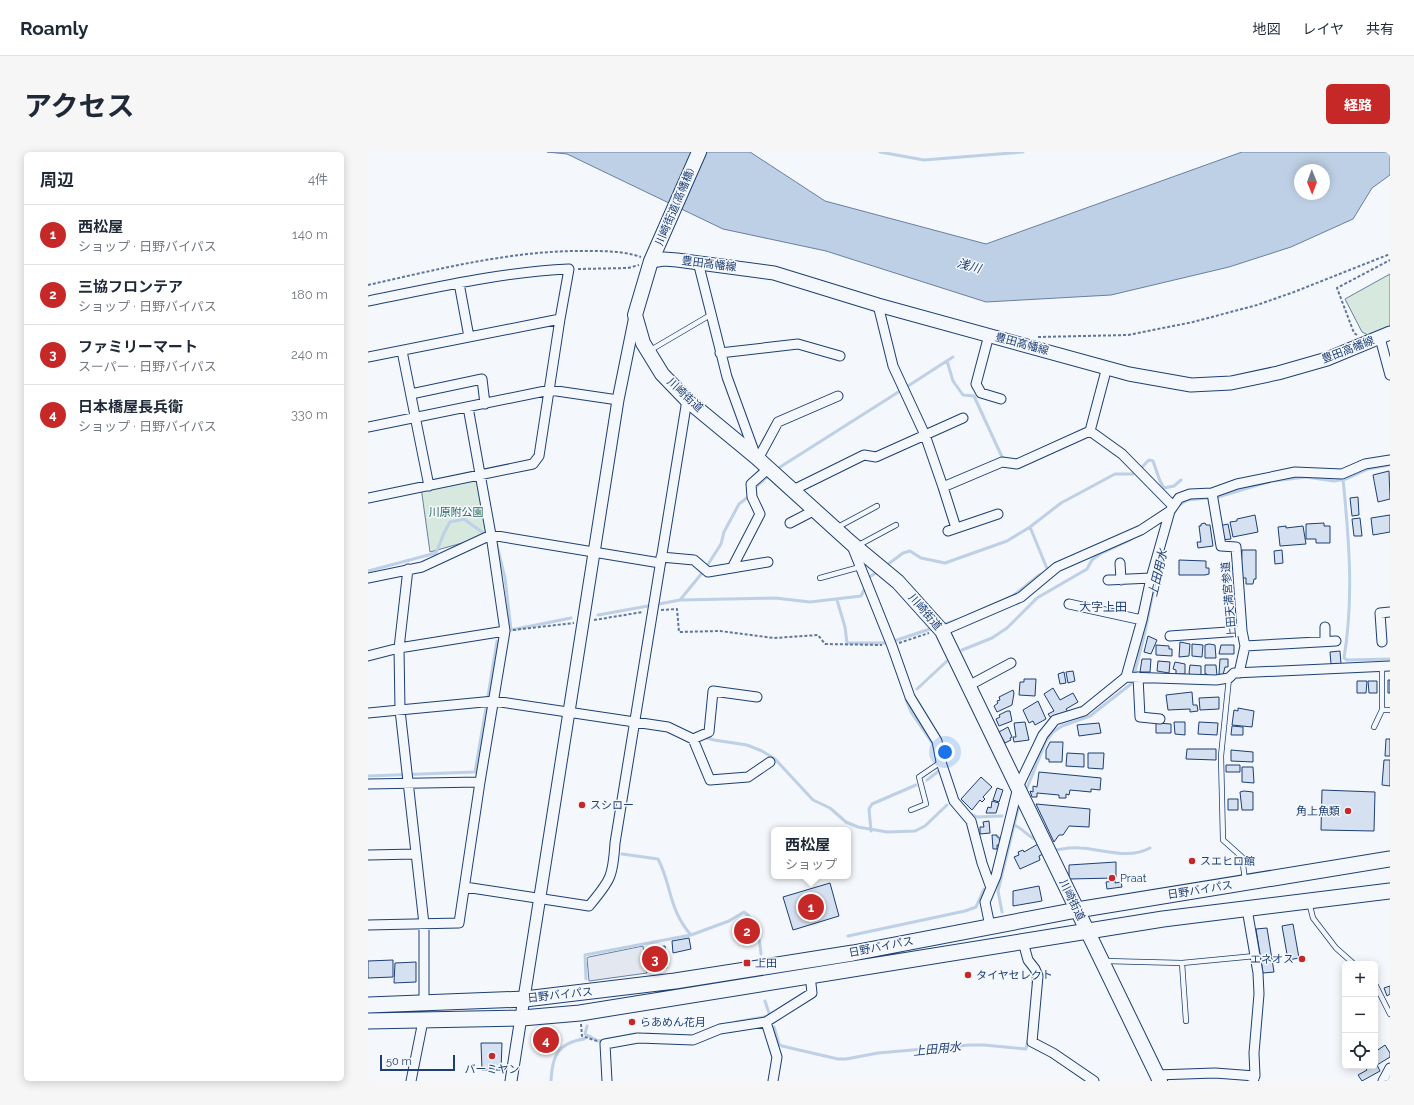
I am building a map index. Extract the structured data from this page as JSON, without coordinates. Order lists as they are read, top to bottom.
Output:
{
  "streets": {
    "highway": ["日野バイパス"],
    "main road": ["川崎街道(高幡橋)", "豊田高幡線", "川崎街道"],
    "street": ["上田天満宮参道"]
  },
  "crossings": [
    ["川崎街道(高幡橋)", "豊田高幡線"],
    ["川崎街道", "日野バイパス"]
  ],
  "districts": ["大字上田"],
  "water": ["浅川", "上田用水"],
  "parks": ["川原附公園"],
  "places": {
    "other": [
      "スシロー",
      "角上魚類",
      "スエヒロ館",
      "Praat",
      "エネオス",
      "タイヤセレクト",
      "らあめん花月",
      "バーミヤン"
    ],
    "transit": ["上田"]
  },
  "scale_bar": "50 m",
  "north": "bottom",
  "page": {
    "header": "Roamly",
    "nav": ["地図", "レイヤ", "共有"],
    "title": "アクセス",
    "buttons": "経路",
    "heading": ["周辺", "4件"],
    "list": [
      {
        "mark": "1",
        "name": "西松屋",
        "note": "ショップ · 日野バイパス",
        "value": "140 m"
      },
      {
        "mark": "2",
        "name": "三協フロンテア",
        "note": "ショップ · 日野バイパス",
        "value": "180 m"
      },
      {
        "mark": "3",
        "name": "ファミリーマート",
        "note": "スーパー · 日野バイパス",
        "value": "240 m"
      },
      {
        "mark": "4",
        "name": "日本橋屋長兵衛",
        "note": "ショップ · 日野バイパス",
        "value": "330 m"
      }
    ],
    "popup": ["西松屋", "ショップ"],
    "pins": [
      "1",
      "2",
      "3",
      "4"
    ],
    "map_buttons": ["+", "−"],
    "scale": "50 m"
  }
}
